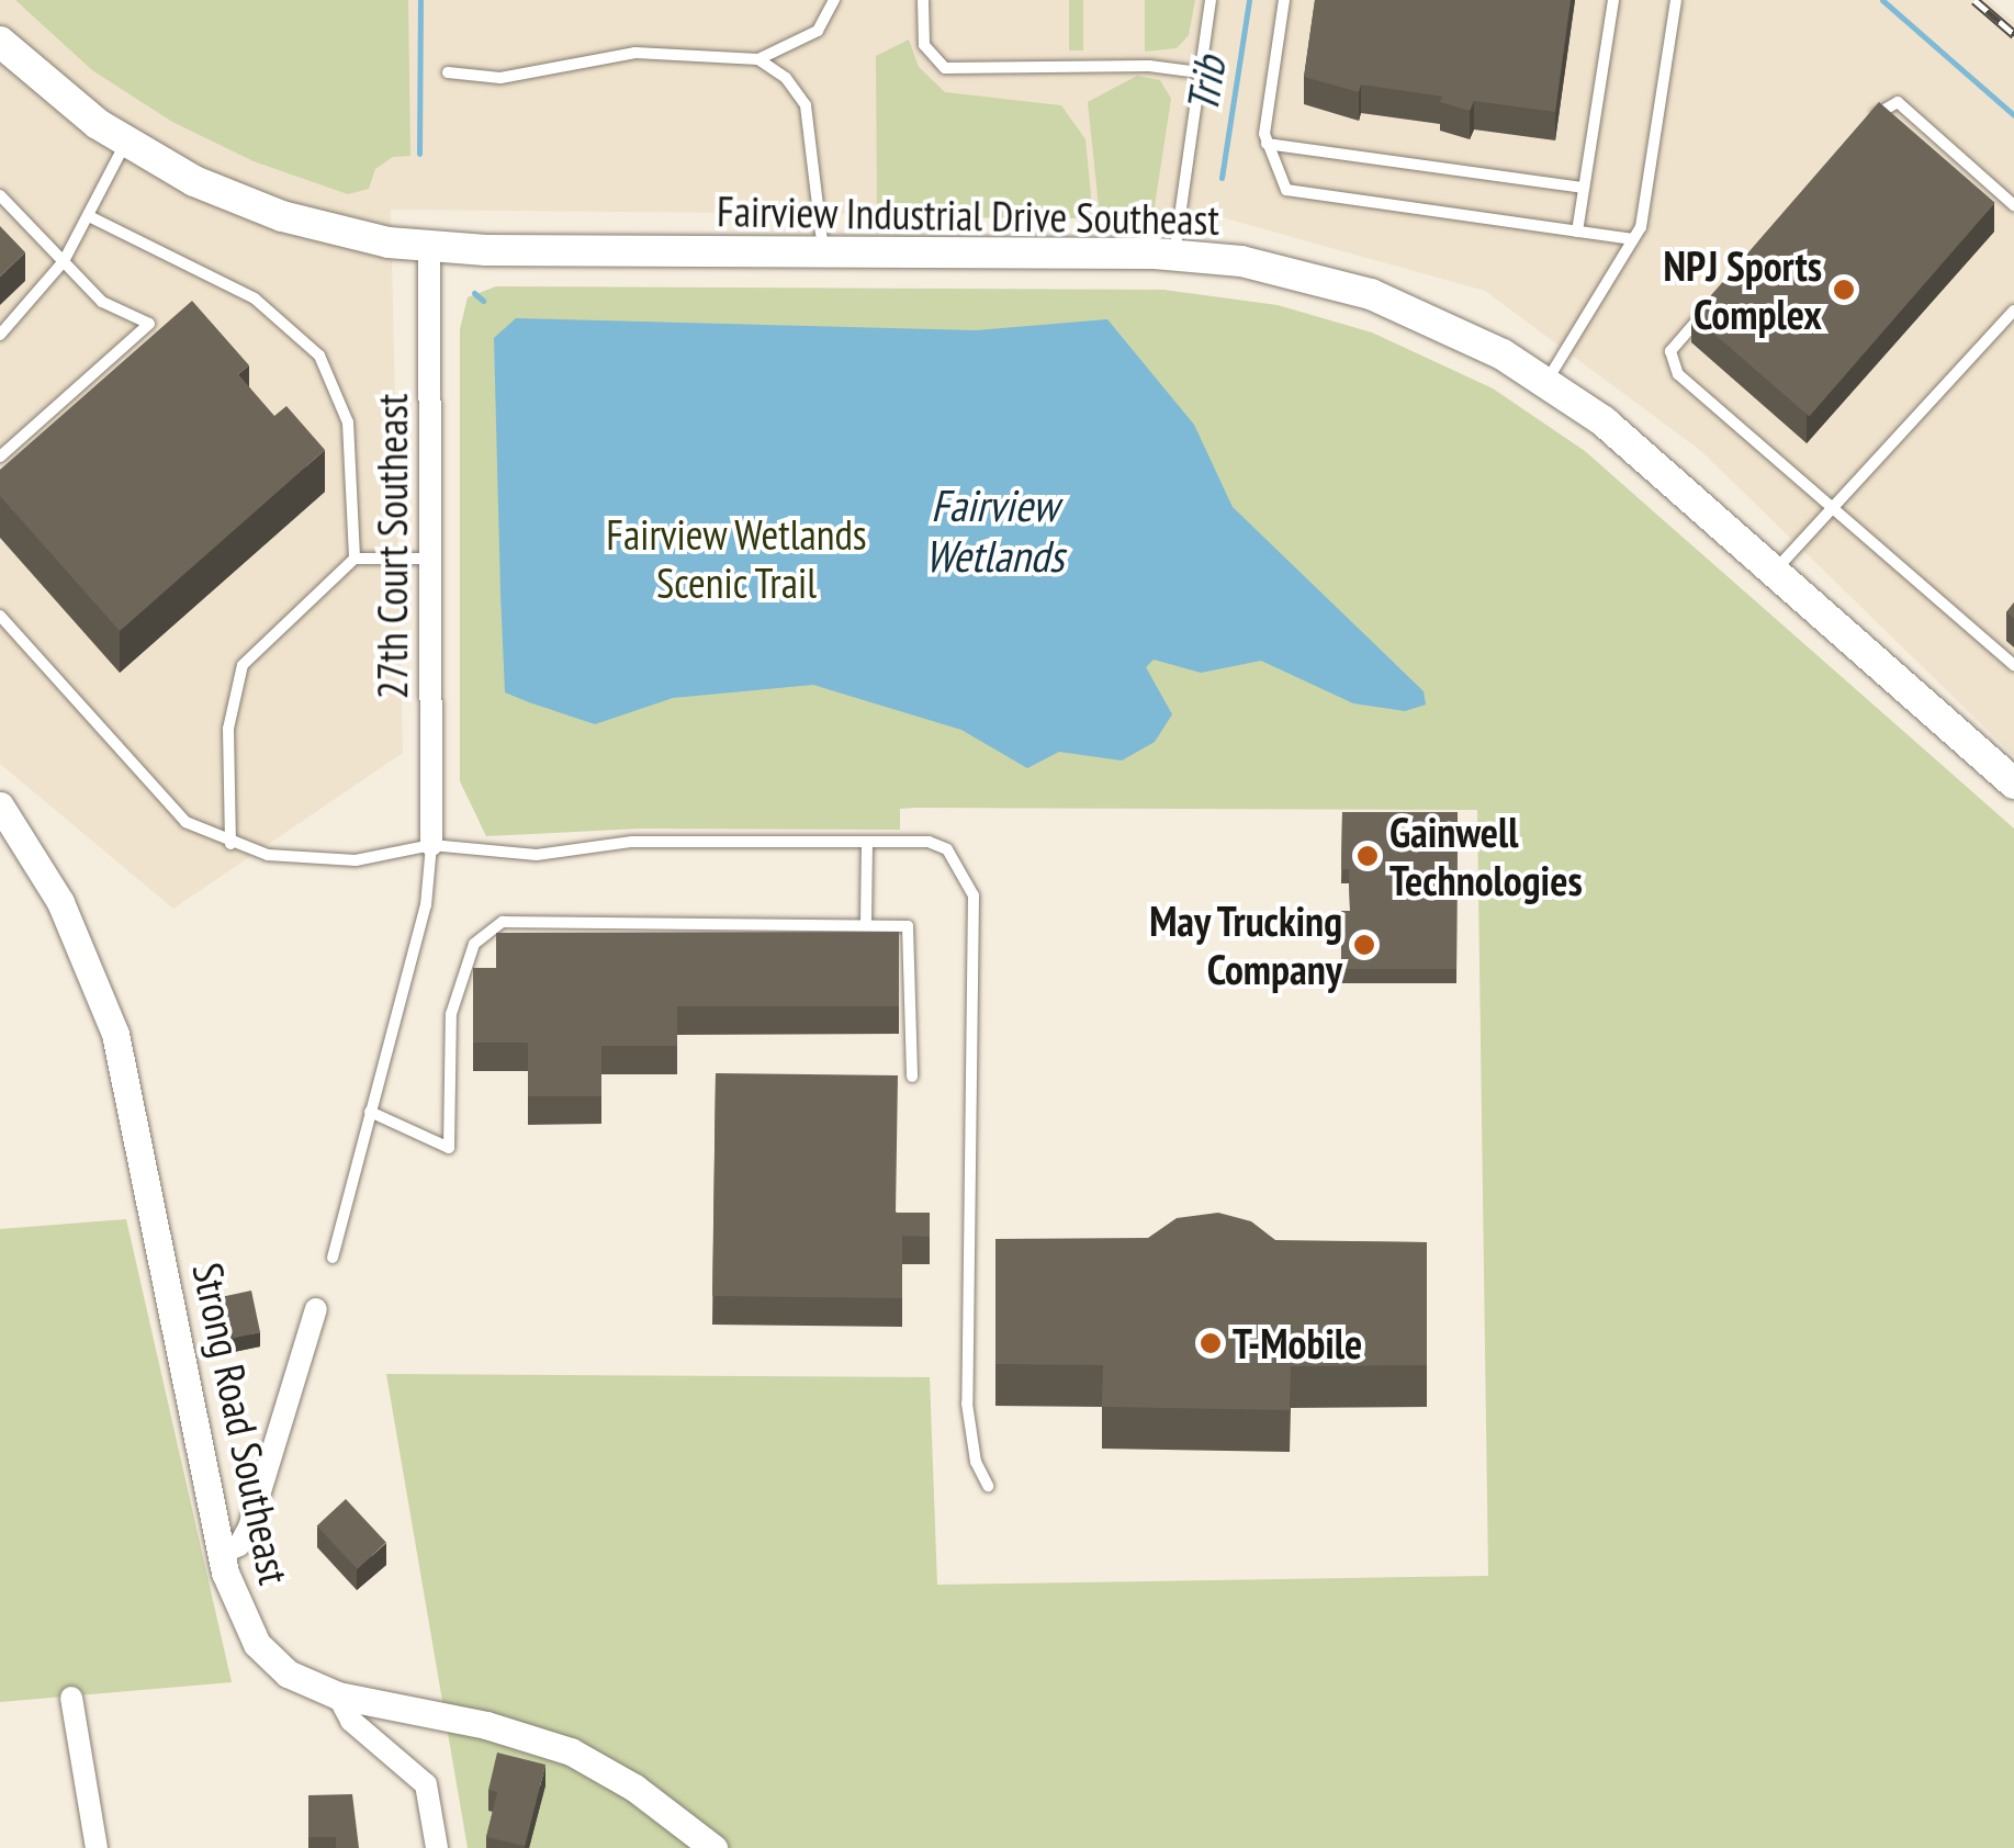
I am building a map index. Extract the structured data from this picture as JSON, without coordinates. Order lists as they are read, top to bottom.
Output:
{
  "streets": {
    "main road": ["Fairview Industrial Drive Southeast"],
    "street": ["27th Court Southeast", "Strong Road Southeast"]
  },
  "crossings": [
    ["Fairview Industrial Drive Southeast", "27th Court Southeast"]
  ],
  "water": ["Trib", "Fairview Wetlands"],
  "parks": ["Fairview Wetlands Scenic Trail"],
  "places": [
    "NPJ Sports Complex",
    "Gainwell Technologies",
    "May Trucking Company",
    "T-Mobile"
  ]
}
